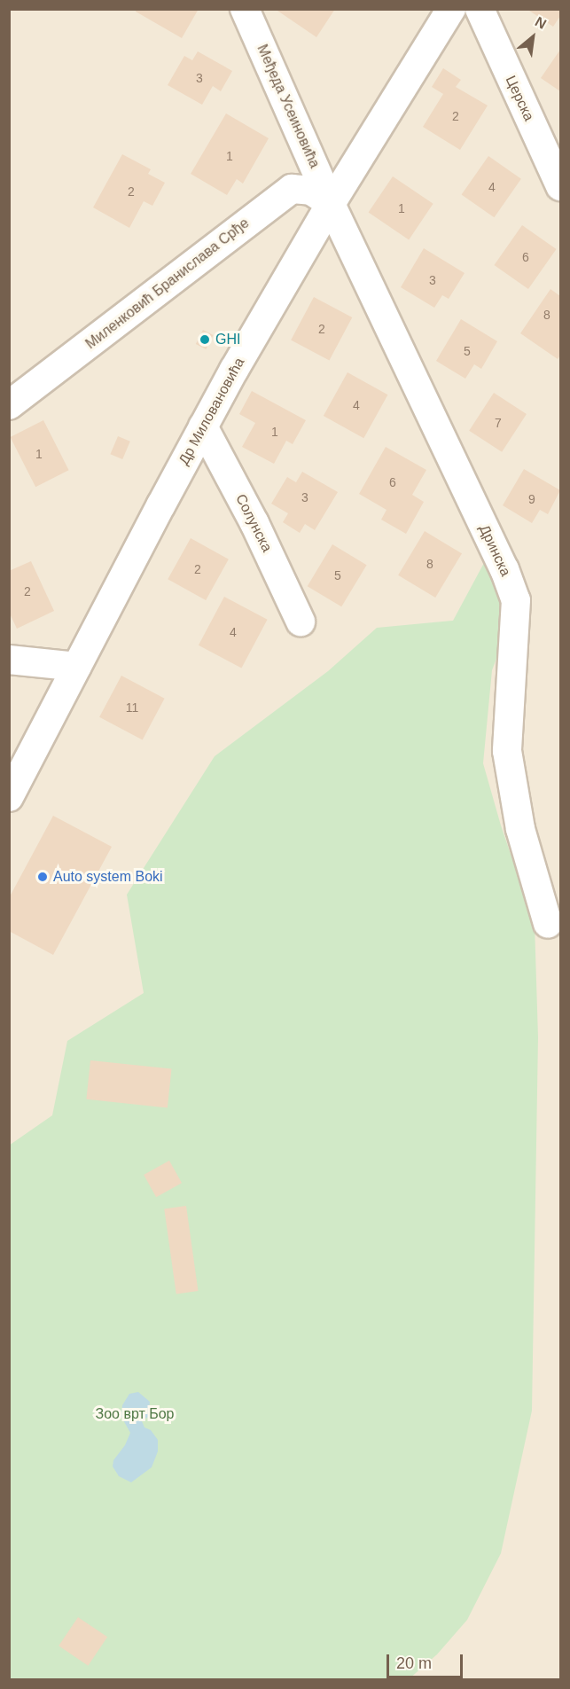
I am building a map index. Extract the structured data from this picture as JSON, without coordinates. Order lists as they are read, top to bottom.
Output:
{
  "streets": {
    "street": [
      "Церска",
      "Међеда Усеиновића",
      "Миленковић Бранислава Срђе",
      "Др Миловановића",
      "Солунска",
      "Дринска"
    ]
  },
  "crossings": [
    ["Међеда Усеиновића", "Миленковић Бранислава Срђе"],
    ["Међеда Усеиновића", "Др Миловановића"],
    ["Међеда Усеиновића", "Дринска"],
    ["Миленковић Бранислава Срђе", "Др Миловановића"],
    ["Миленковић Бранислава Срђе", "Дринска"],
    ["Др Миловановића", "Солунска"],
    ["Др Миловановића", "Дринска"]
  ],
  "parks": ["Зоо врт Бор"],
  "places": ["GHI", "Auto system Boki"],
  "house_numbers": [
    "3",
    "2",
    "1",
    "4",
    "2",
    "1",
    "6",
    "3",
    "8",
    "2",
    "5",
    "4",
    "7",
    "1",
    "1",
    "6",
    "3",
    "9",
    "8",
    "2",
    "5",
    "2",
    "4",
    "11"
  ],
  "scale_bar": "20 m",
  "north": "top right"
}
